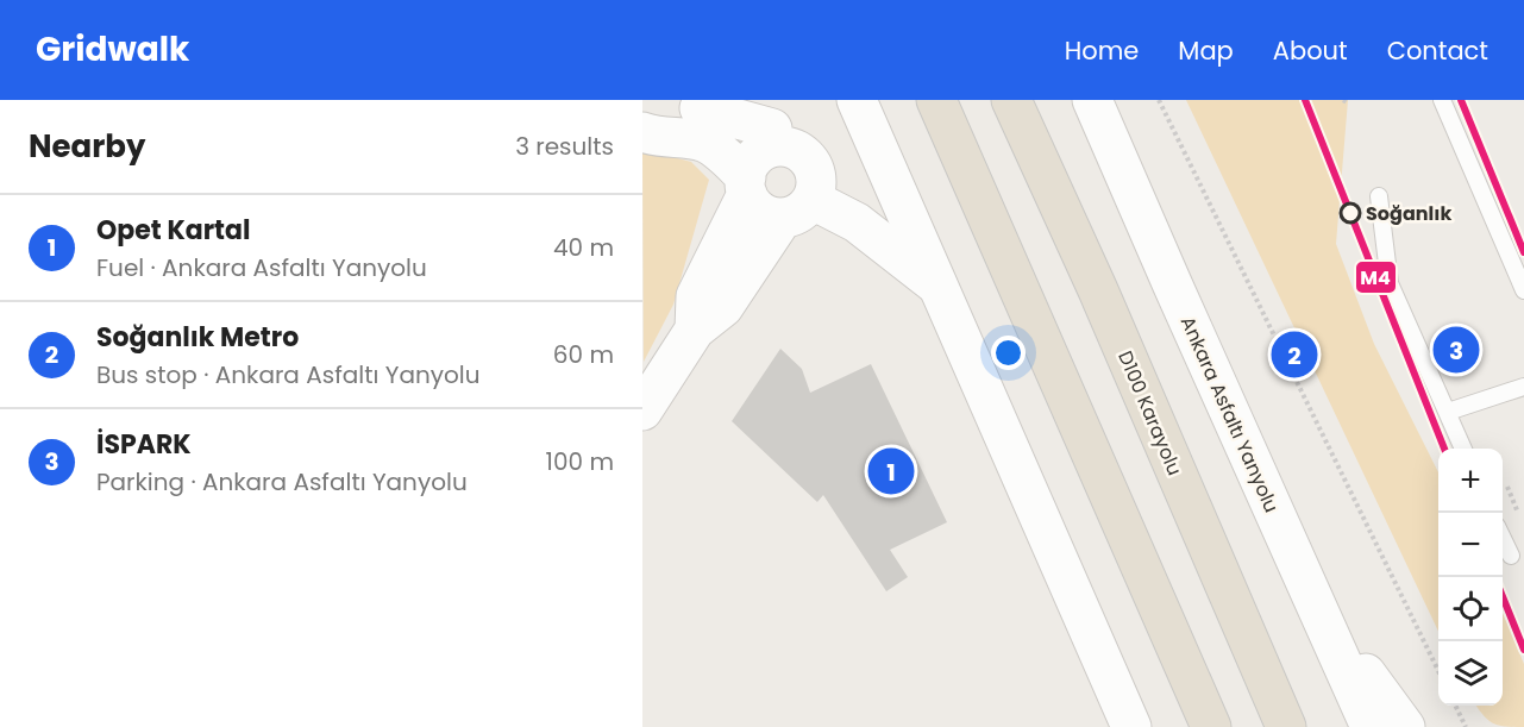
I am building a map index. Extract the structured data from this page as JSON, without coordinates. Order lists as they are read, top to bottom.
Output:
{
  "streets": {
    "highway": ["D100 Karayolu"],
    "main road": ["Ankara Asfaltı Yanyolu"]
  },
  "places": ["Soğanlık"],
  "lines": ["transit line M4"],
  "page": {
    "header": "Gridwalk",
    "nav": [
      "Home",
      "Map",
      "About",
      "Contact"
    ],
    "heading": ["Nearby", "3 results"],
    "list": [
      {
        "mark": "1",
        "name": "Opet Kartal",
        "note": "Fuel · Ankara Asfaltı Yanyolu",
        "value": "40 m"
      },
      {
        "mark": "2",
        "name": "Soğanlık Metro",
        "note": "Bus stop · Ankara Asfaltı Yanyolu",
        "value": "60 m"
      },
      {
        "mark": "3",
        "name": "İSPARK",
        "note": "Parking · Ankara Asfaltı Yanyolu",
        "value": "100 m"
      }
    ],
    "pins": ["3", "2", "1"],
    "map_buttons": ["+", "−"]
  }
}
